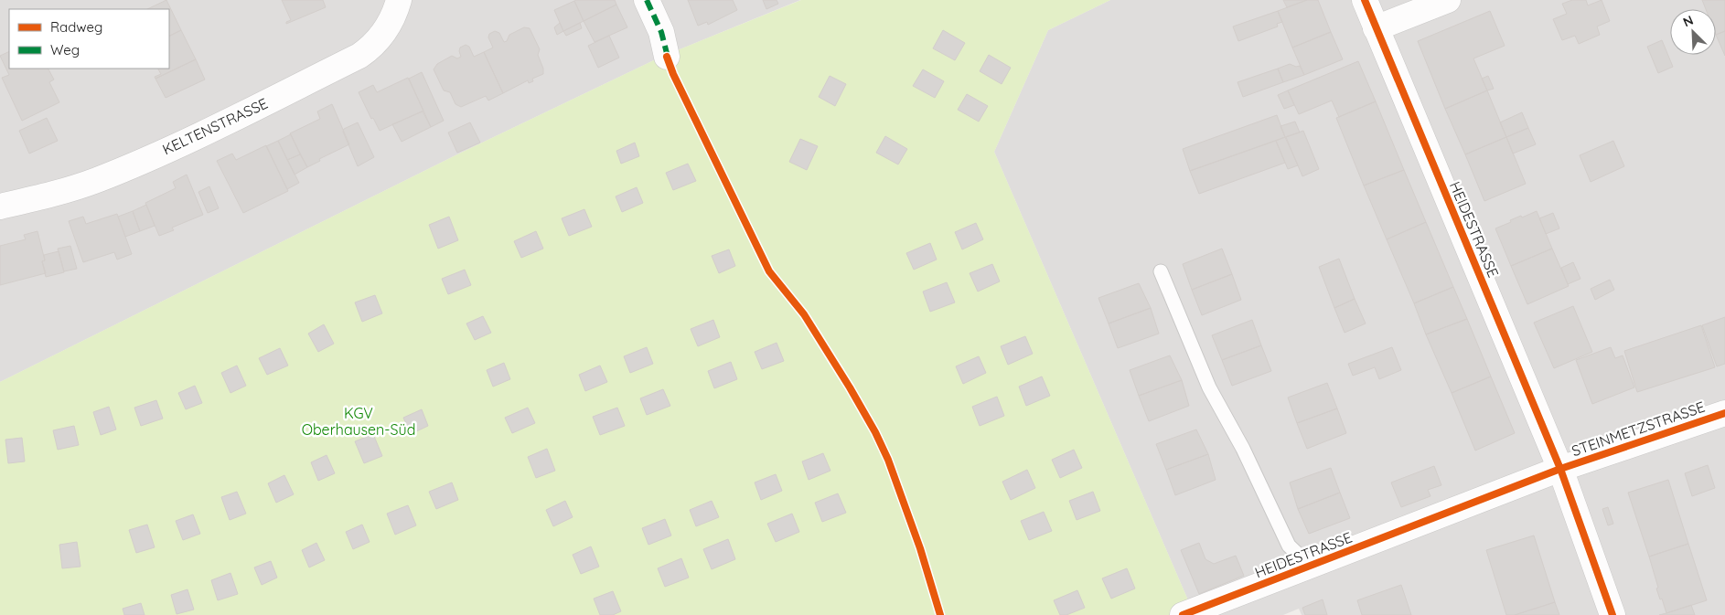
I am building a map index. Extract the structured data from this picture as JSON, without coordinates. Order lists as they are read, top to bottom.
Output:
{
  "streets": {
    "street": ["KELTENSTRASSE", "HEIDESTRASSE", "STEINMETZSTRASSE"]
  },
  "crossings": [
    ["HEIDESTRASSE", "STEINMETZSTRASSE"]
  ],
  "parks": ["KGV Oberhausen-Süd"],
  "legend": ["Radweg", "Weg"],
  "north": "top left"
}
